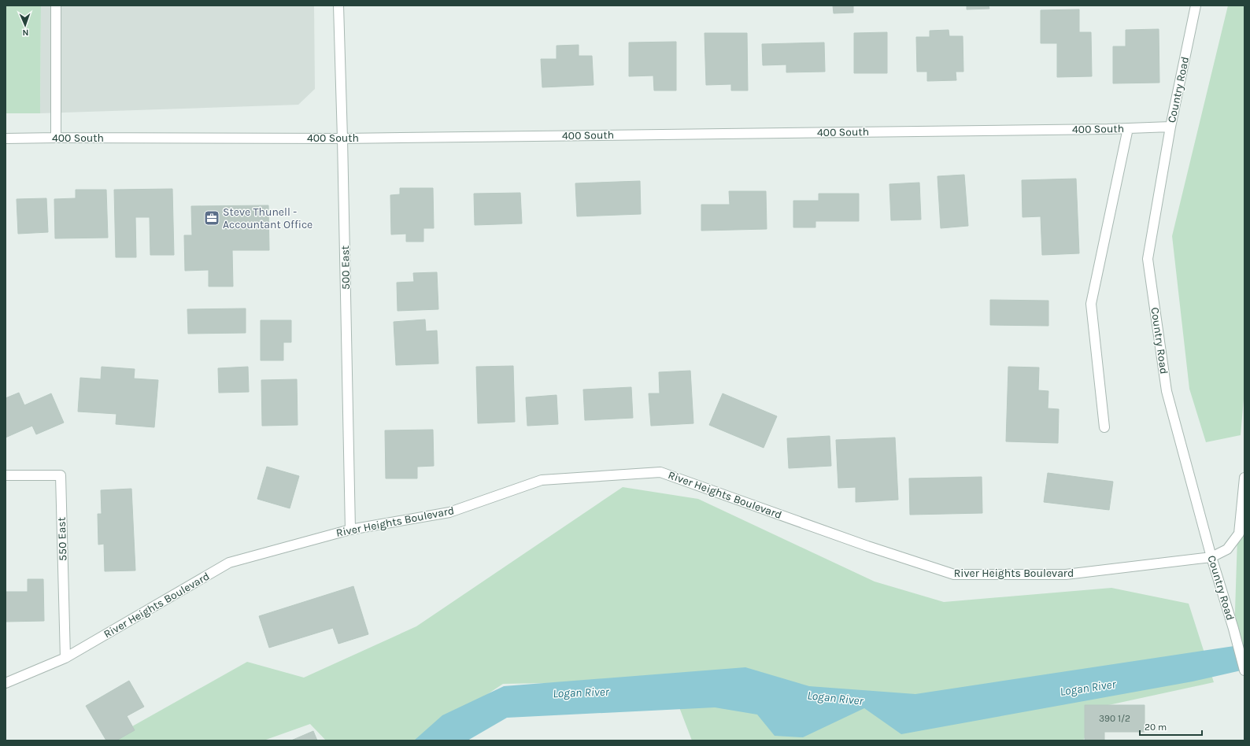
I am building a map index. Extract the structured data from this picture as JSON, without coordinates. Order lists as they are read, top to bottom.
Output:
{
  "streets": {
    "street": [
      "Country Road",
      "400 South",
      "500 East",
      "River Heights Boulevard",
      "550 East"
    ]
  },
  "crossings": [
    ["Country Road", "400 South"],
    ["Country Road", "River Heights Boulevard"],
    ["400 South", "500 East"],
    ["500 East", "River Heights Boulevard"],
    ["River Heights Boulevard", "550 East"]
  ],
  "water": ["Logan River"],
  "places": {
    "office": ["Steve Thunell - Accountant Office"]
  },
  "house_numbers": ["390 1/2"],
  "scale_bar": "20 m",
  "north": "bottom"
}
